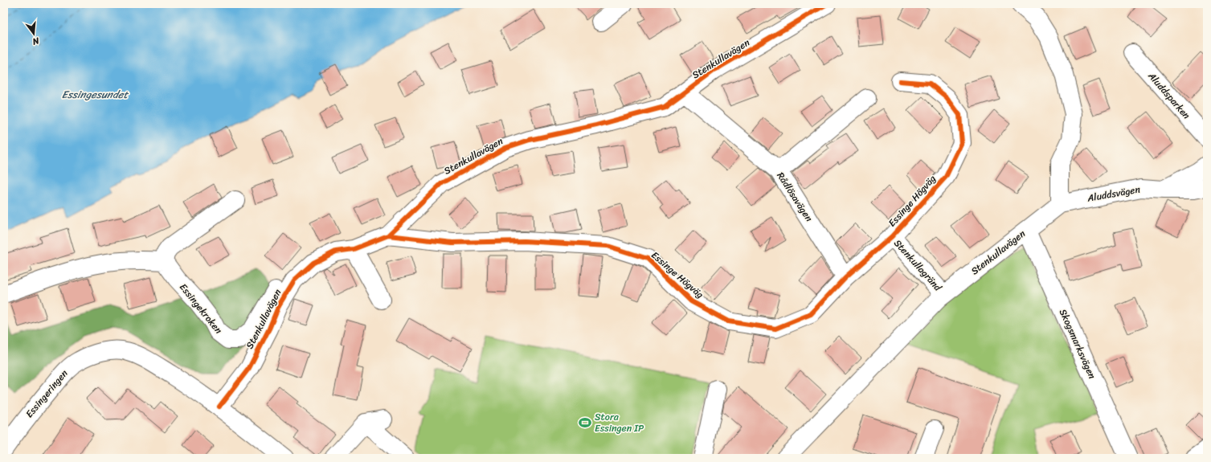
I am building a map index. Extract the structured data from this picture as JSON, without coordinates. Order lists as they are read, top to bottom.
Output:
{
  "streets": {
    "street": [
      "Stenkullavägen",
      "Aluddsparken",
      "Aluddsvägen",
      "Rådlösavägen",
      "Essinge Högväg",
      "Stenkullagränd",
      "Essingekroken",
      "Skogsmarksvägen",
      "Essingeringen"
    ]
  },
  "crossings": [
    ["Stenkullavägen", "Aluddsvägen"],
    ["Stenkullavägen", "Rådlösavägen"],
    ["Stenkullavägen", "Essinge Högväg"],
    ["Stenkullavägen", "Stenkullagränd"],
    ["Stenkullavägen", "Essingekroken"],
    ["Stenkullavägen", "Skogsmarksvägen"],
    ["Stenkullavägen", "Essingeringen"],
    ["Rådlösavägen", "Essinge Högväg"],
    ["Essinge Högväg", "Stenkullagränd"]
  ],
  "water": ["Essingesundet"],
  "places": {
    "sports": ["Stora Essingen IP"]
  },
  "north": "bottom"
}
